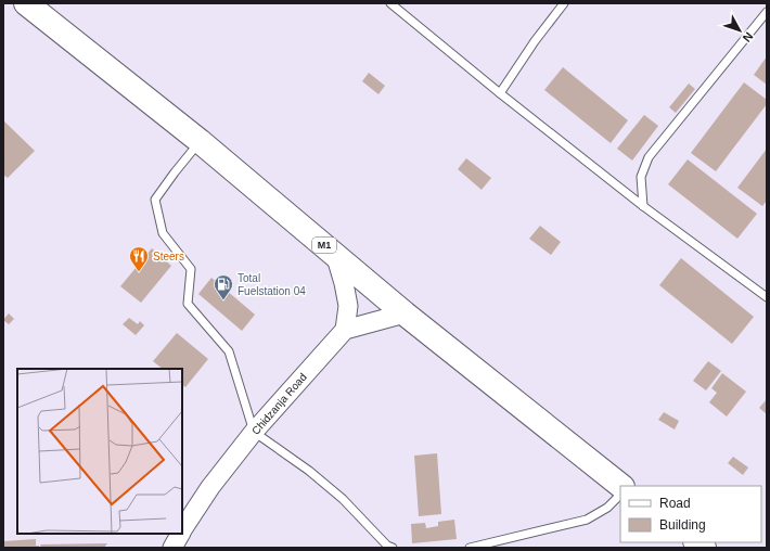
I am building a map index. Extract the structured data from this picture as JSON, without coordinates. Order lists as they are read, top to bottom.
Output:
{
  "streets": {
    "highway": ["M1"],
    "street": ["Chidzanja Road"]
  },
  "places": {
    "restaurant": ["Steers"],
    "fuel station": ["Total Fuelstation 04"]
  },
  "legend": ["Road", "Building"],
  "north": "bottom right"
}
